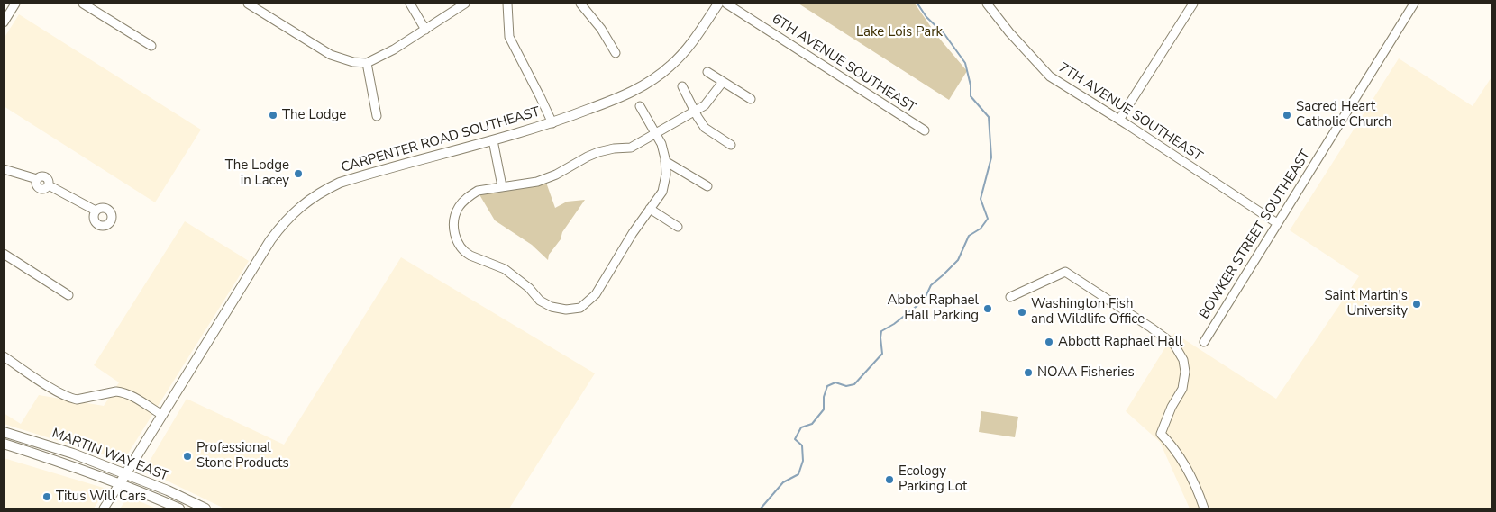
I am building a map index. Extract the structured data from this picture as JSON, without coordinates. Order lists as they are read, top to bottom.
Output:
{
  "streets": {
    "main road": ["CARPENTER ROAD SOUTHEAST", "MARTIN WAY EAST"],
    "street": ["6TH AVENUE SOUTHEAST", "7TH AVENUE SOUTHEAST", "BOWKER STREET SOUTHEAST"]
  },
  "crossings": [
    ["7TH AVENUE SOUTHEAST", "BOWKER STREET SOUTHEAST"],
    ["CARPENTER ROAD SOUTHEAST", "MARTIN WAY EAST"]
  ],
  "parks": ["Lake Lois Park"],
  "places": [
    "The Lodge",
    "Sacred Heart Catholic Church",
    "The Lodge in Lacey",
    "Saint Martin's University",
    "Abbot Raphael Hall Parking",
    "Washington Fish and Wildlife Office",
    "Abbott Raphael Hall",
    "NOAA Fisheries",
    "Professional Stone Products",
    "Ecology Parking Lot",
    "Titus Will Cars"
  ]
}
